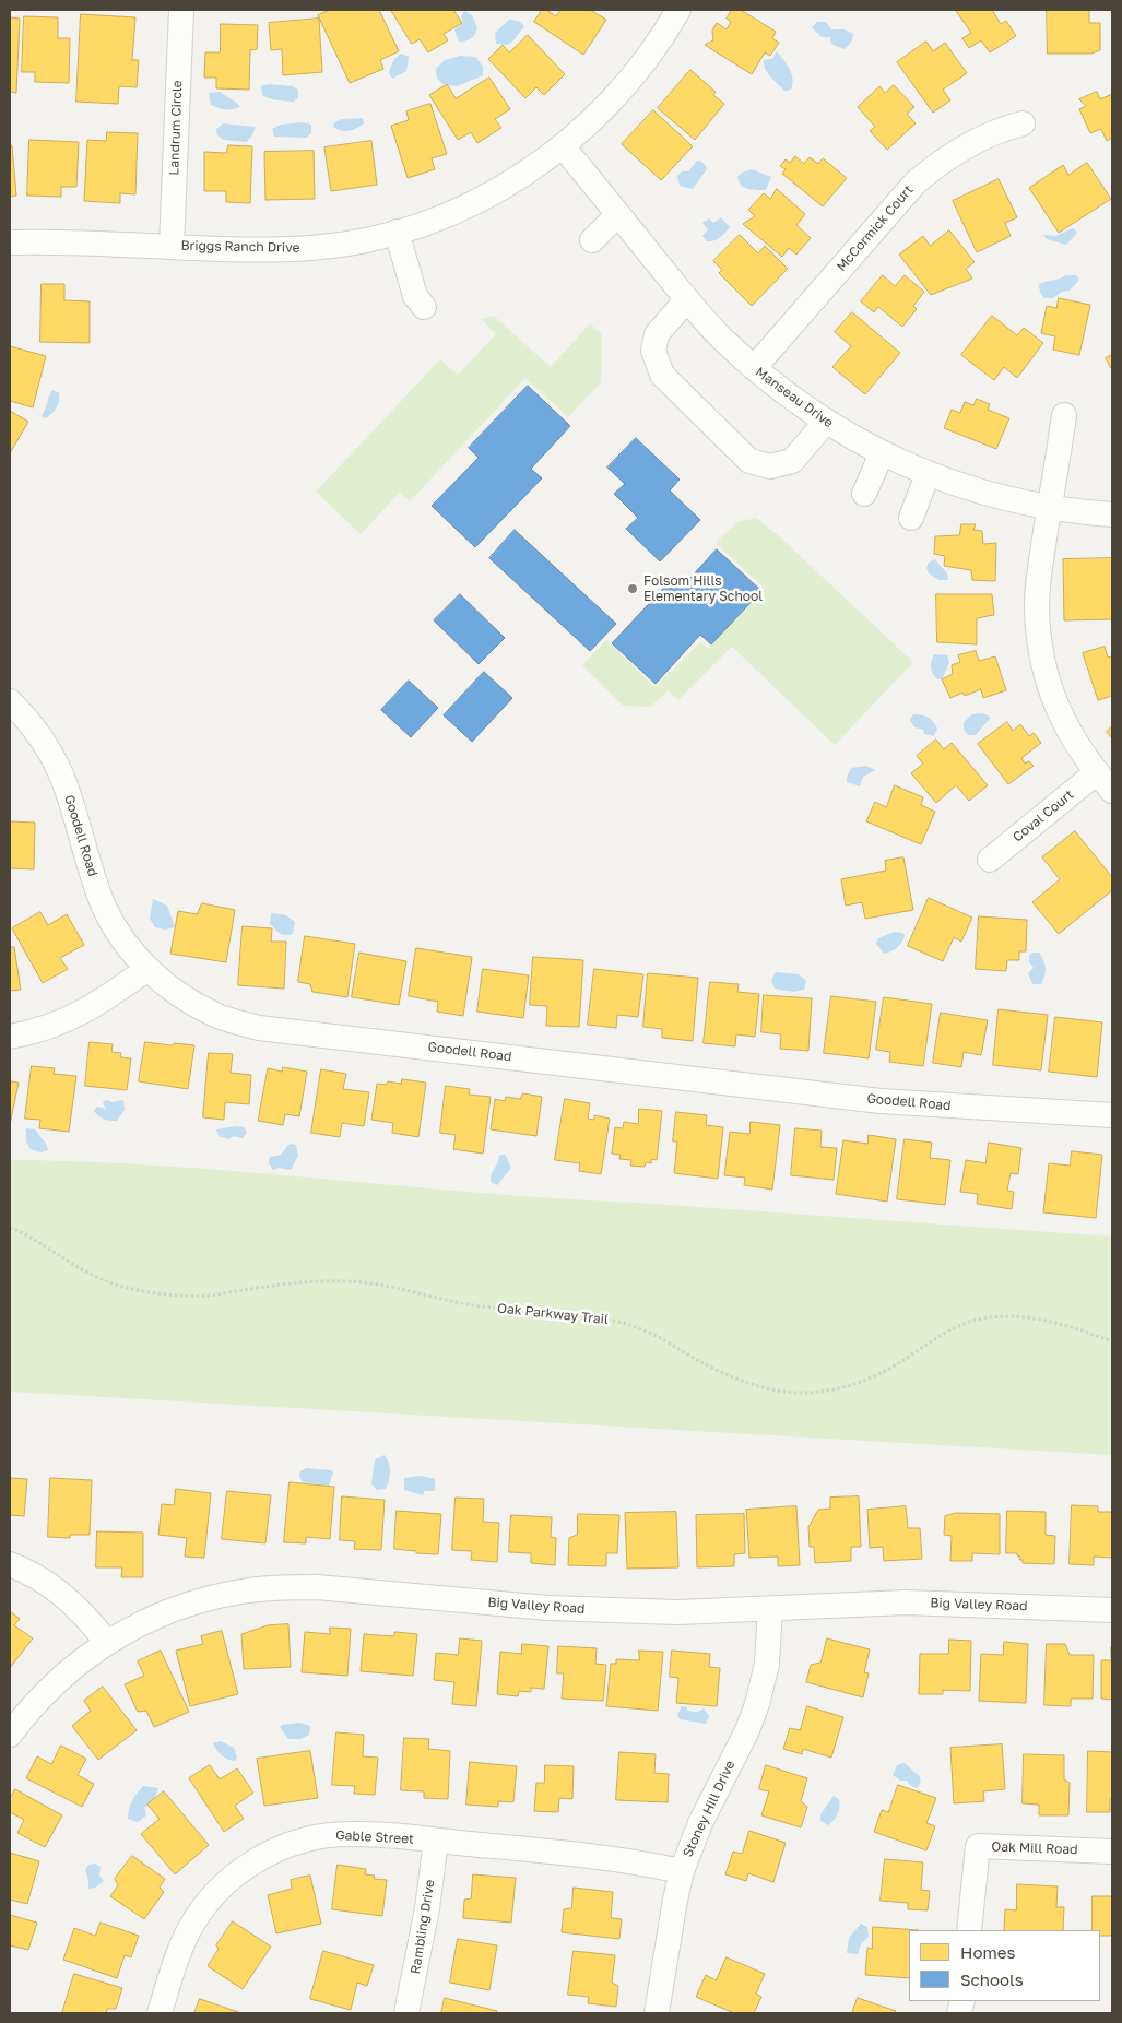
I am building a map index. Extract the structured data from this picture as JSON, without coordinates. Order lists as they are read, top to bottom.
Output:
{
  "streets": {
    "street": [
      "Landrum Circle",
      "McCormick Court",
      "Briggs Ranch Drive",
      "Manseau Drive",
      "Coval Court",
      "Goodell Road",
      "Big Valley Road",
      "Stoney Hill Drive",
      "Gable Street",
      "Oak Mill Road",
      "Rambling Drive"
    ],
    "path": ["Oak Parkway Trail"]
  },
  "crossings": [
    ["Landrum Circle", "Briggs Ranch Drive"],
    ["McCormick Court", "Manseau Drive"],
    ["Briggs Ranch Drive", "Manseau Drive"],
    ["Big Valley Road", "Stoney Hill Drive"],
    ["Stoney Hill Drive", "Gable Street"],
    ["Gable Street", "Rambling Drive"]
  ],
  "places": ["Folsom Hills Elementary School"],
  "legend": ["Homes", "Schools"]
}
